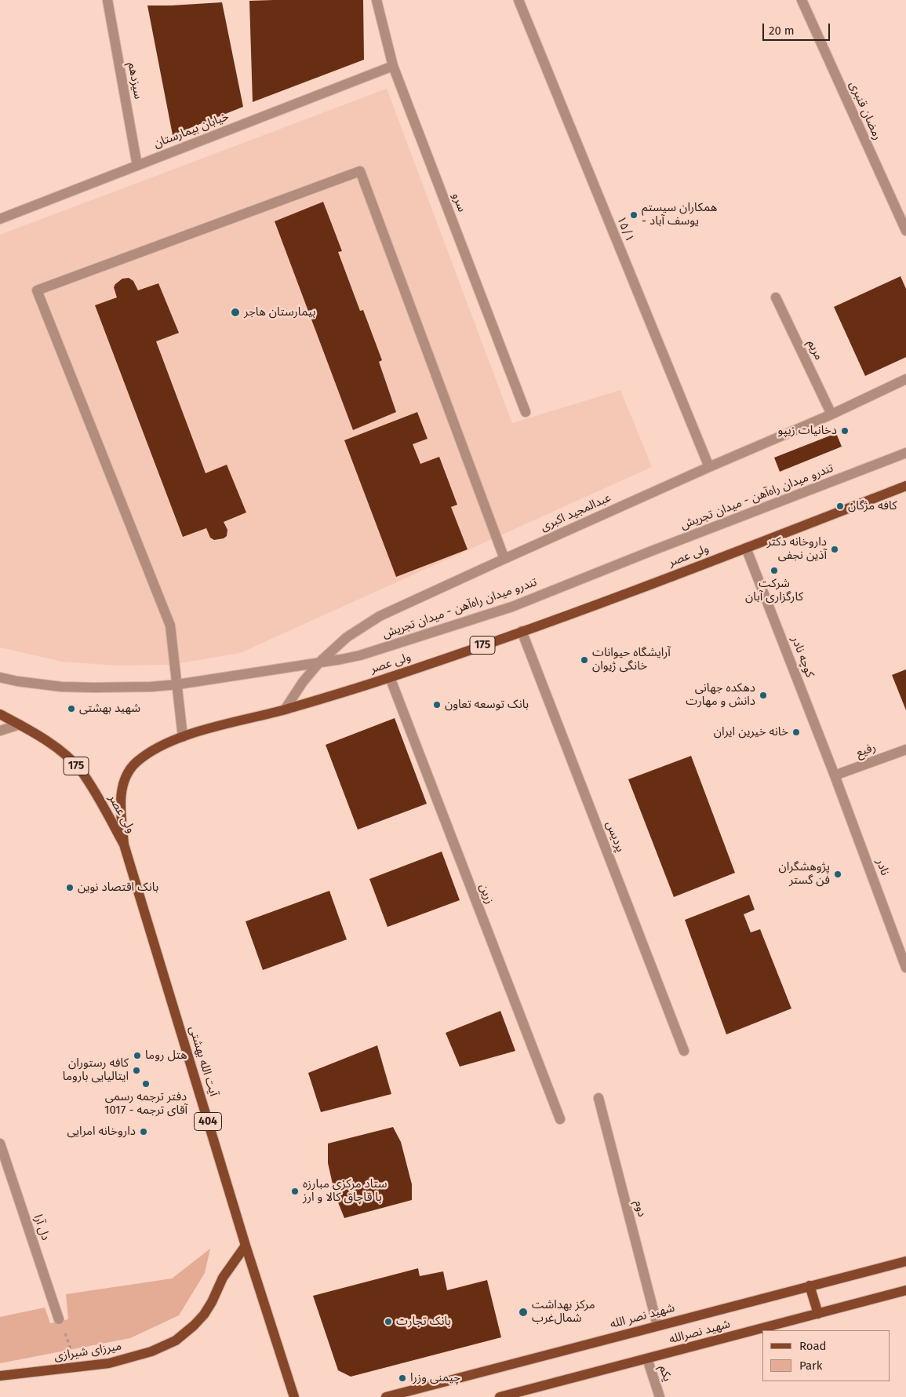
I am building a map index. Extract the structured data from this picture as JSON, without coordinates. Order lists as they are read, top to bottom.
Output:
{
  "streets": {
    "main road": [
      "ولی عصر",
      "175",
      "آیت الله بهشتی",
      "404",
      "شهید نصر الله",
      "شهید نصرالله",
      "میرزای شیرازی"
    ],
    "street": [
      "سیزدهم",
      "رمضان قنبری",
      "خیابان بیمارستان",
      "سرو",
      "۱۵/۱",
      "مریم",
      "تندرو میدان راه‌آهن - میدان تجریش",
      "عبدالمجید اکبری",
      "کوچه نادر",
      "رفیع",
      "پردیس",
      "نادر",
      "زرین",
      "دوم",
      "دل آرا",
      "یکم"
    ]
  },
  "crossings": [
    ["سیزدهم", "خیابان بیمارستان"],
    ["خیابان بیمارستان", "سرو"],
    ["۱۵/۱", "عبدالمجید اکبری"],
    ["مریم", "عبدالمجید اکبری"],
    ["تندرو میدان راه‌آهن - میدان تجریش", "عبدالمجید اکبری"],
    ["عبدالمجید اکبری", "ولی عصر"],
    ["ولی عصر", "کوچه نادر"],
    ["ولی عصر", "پردیس"],
    ["ولی عصر", "زرین"],
    ["ولی عصر", "آیت الله بهشتی"],
    ["کوچه نادر", "رفیع"],
    ["کوچه نادر", "نادر"],
    ["رفیع", "نادر"],
    ["آیت الله بهشتی", "میرزای شیرازی"],
    ["دوم", "شهید نصر الله"],
    ["شهید نصرالله", "یکم"]
  ],
  "places": [
    "همکاران سیستم - یوسف آباد",
    "بیمارستان هاجر",
    "دخانیات زیپو",
    "کافه مژگان",
    "داروخانه دکتر آذین نجفی",
    "شرکت کارگزاری آبان",
    "آرایشگاه حیوانات خانگی ژیوان",
    "دهکده جهانی دانش و مهارت",
    "بانک توسعه تعاون",
    "شهید بهشتی",
    "خانه خیرین ایران",
    "پژوهشگران فن گستر",
    "بانک اقتصاد نوین",
    "هتل روما",
    "کافه رستوران ایتالیایی باروما",
    "دفتر ترجمه رسمی 1017 - آقای ترجمه",
    "داروخانه امرایی",
    "ستاد مرکزی مبارزه با قاچاق کالا و ارز",
    "مرکز بهداشت شمال‌غرب",
    "بانک تجارت",
    "چیمنی وزرا"
  ],
  "legend": ["Road", "Park"],
  "scale_bar": "20 m"
}
